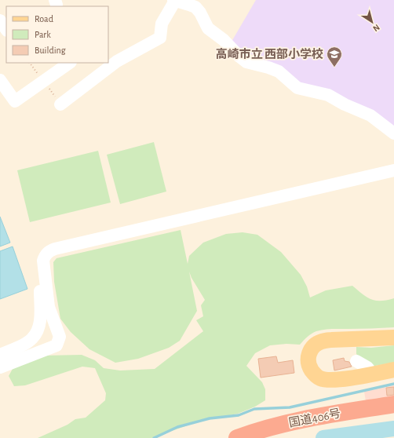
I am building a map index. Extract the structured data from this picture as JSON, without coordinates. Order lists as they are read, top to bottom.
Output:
{
  "streets": {
    "highway": ["国道406号"]
  },
  "places": {
    "school or university": ["高崎市立 西部小学校"]
  },
  "legend": ["Road", "Park", "Building"],
  "north": "bottom right"
}
